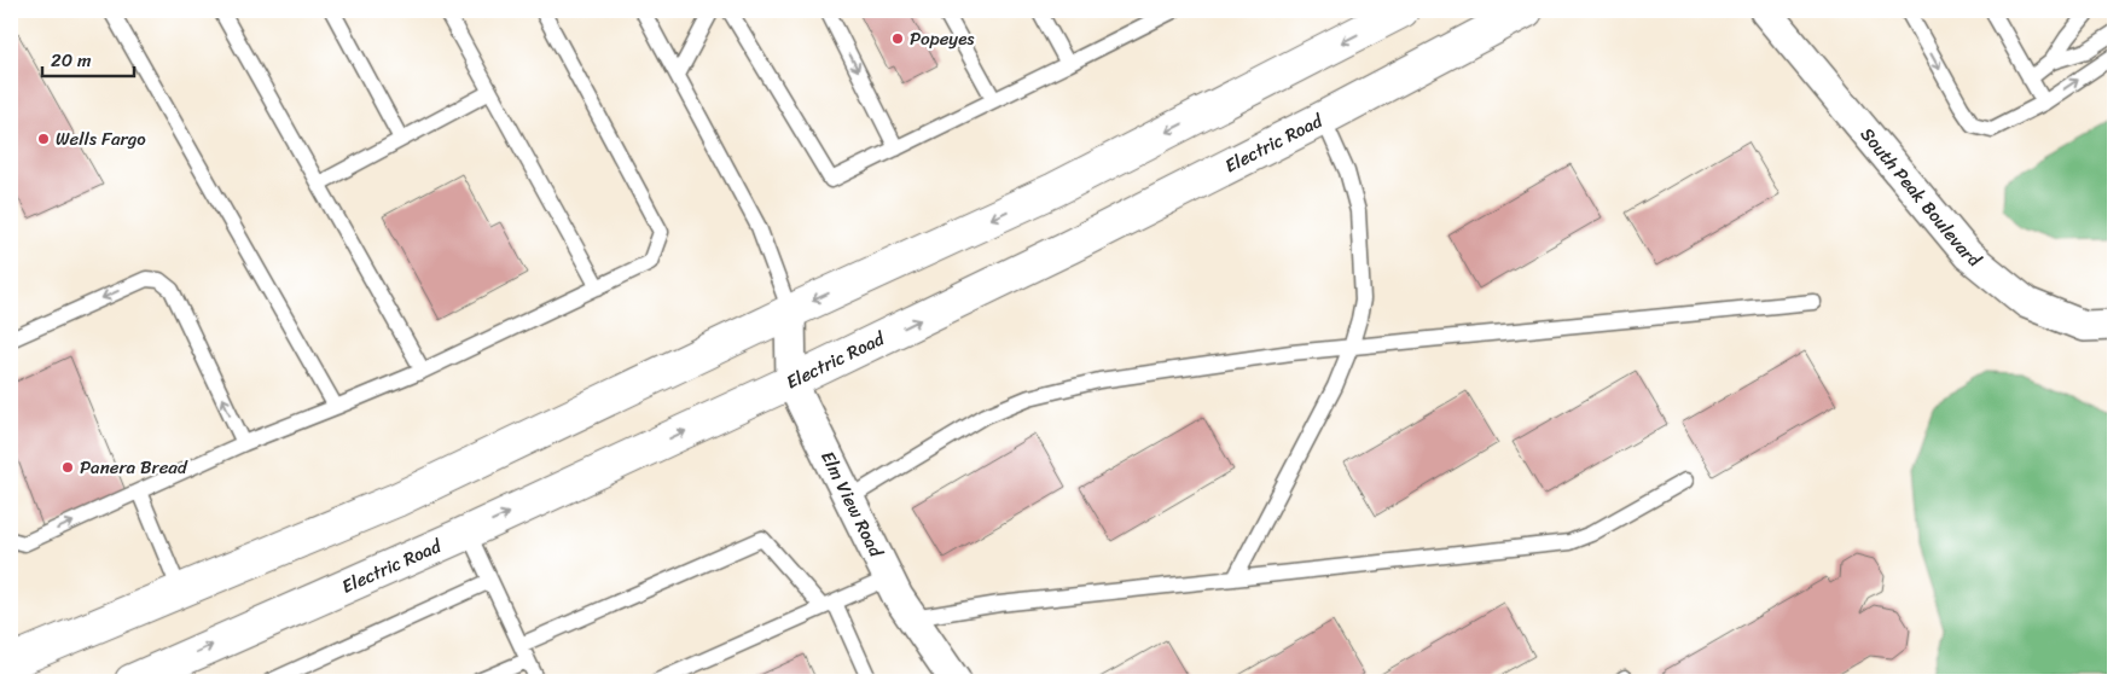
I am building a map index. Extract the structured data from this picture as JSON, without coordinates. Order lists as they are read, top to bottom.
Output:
{
  "streets": {
    "main road": ["Electric Road"],
    "street": ["South Peak Boulevard", "Elm View Road"]
  },
  "crossings": [
    ["Electric Road", "Elm View Road"]
  ],
  "places": ["Popeyes", "Wells Fargo", "Panera Bread"],
  "scale_bar": "20 m"
}
